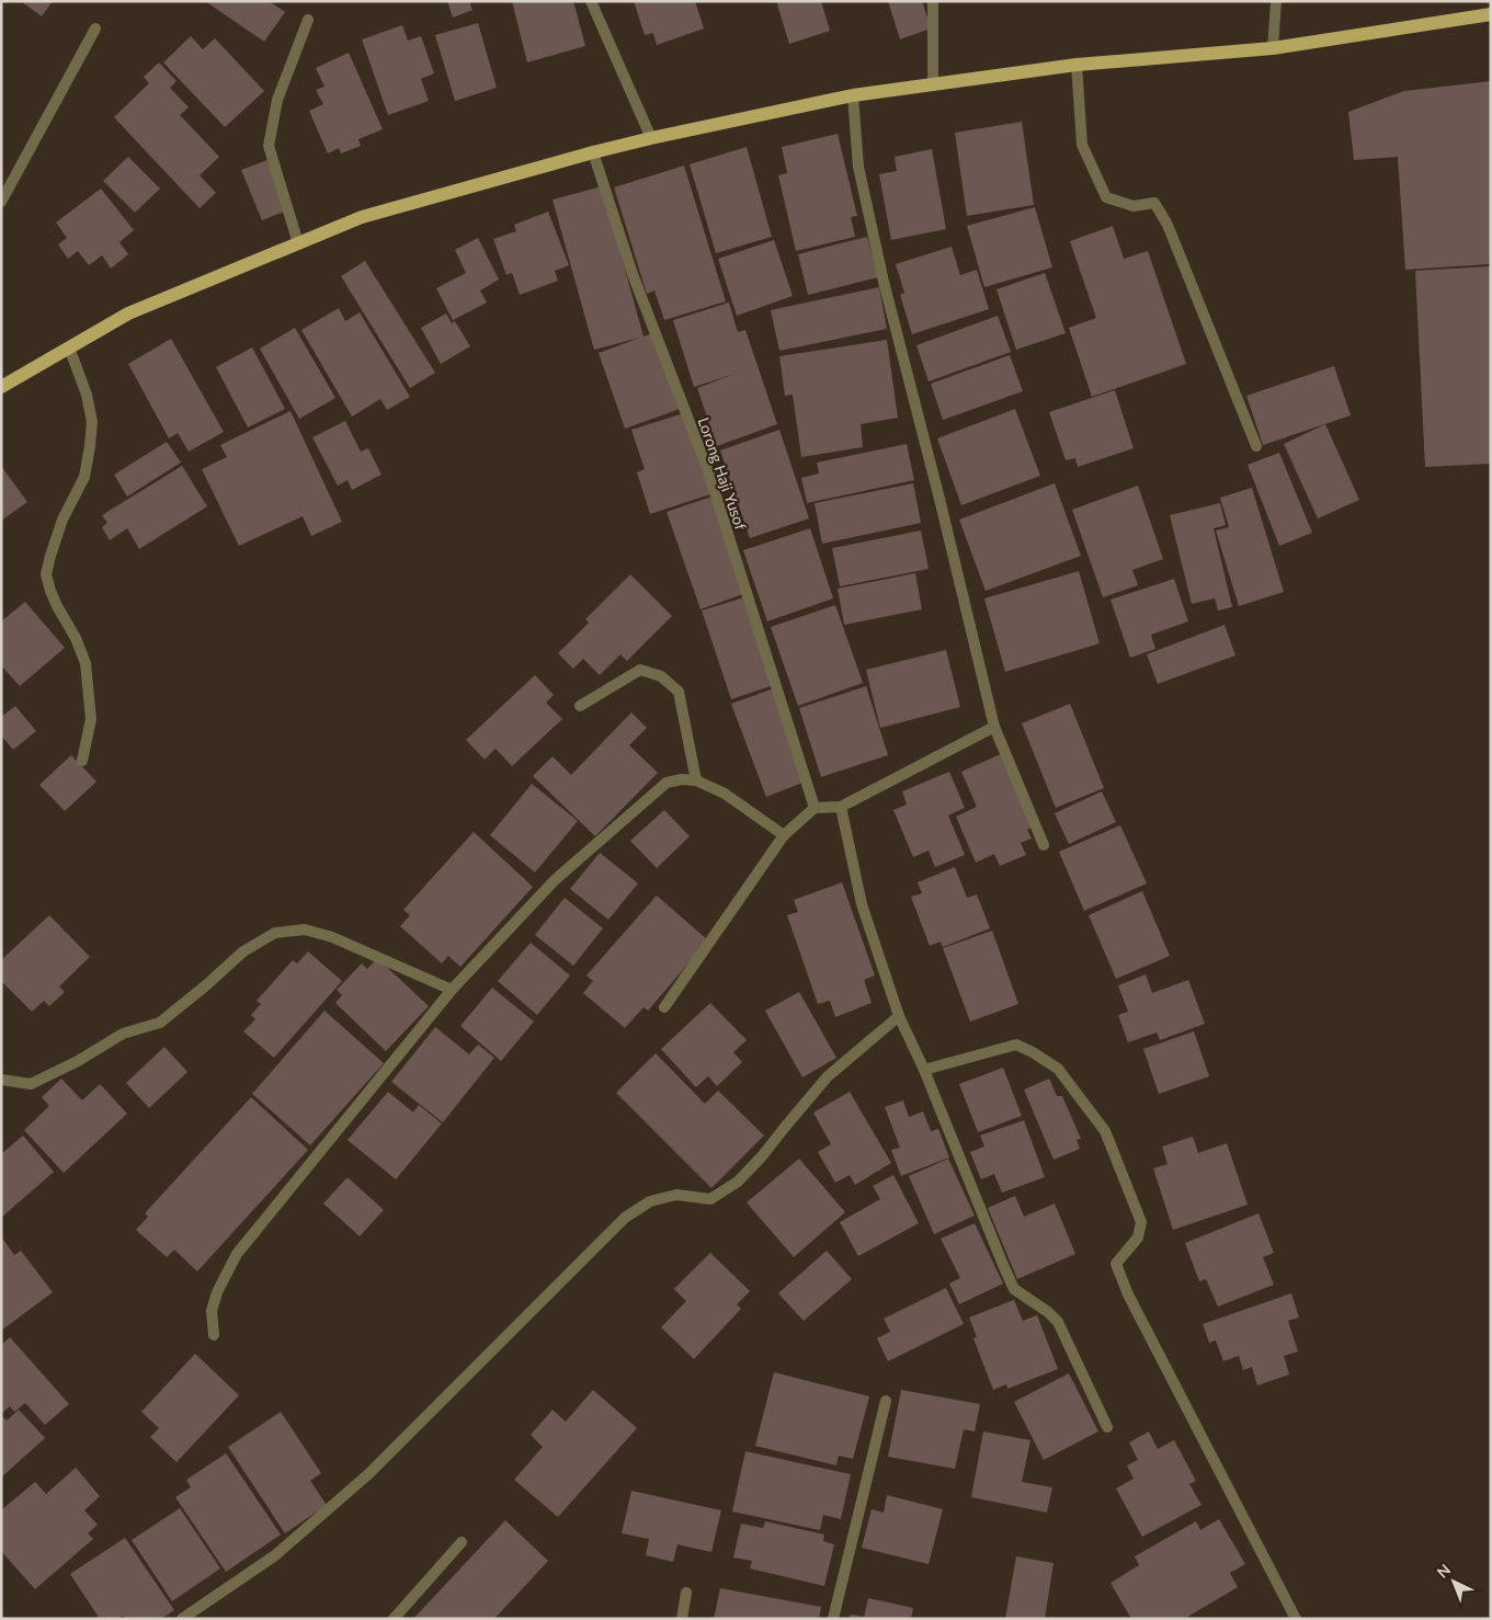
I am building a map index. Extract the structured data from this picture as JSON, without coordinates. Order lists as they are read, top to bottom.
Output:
{
  "streets": {
    "street": ["Lorong Haji Yusof"]
  },
  "north": "top left"
}
